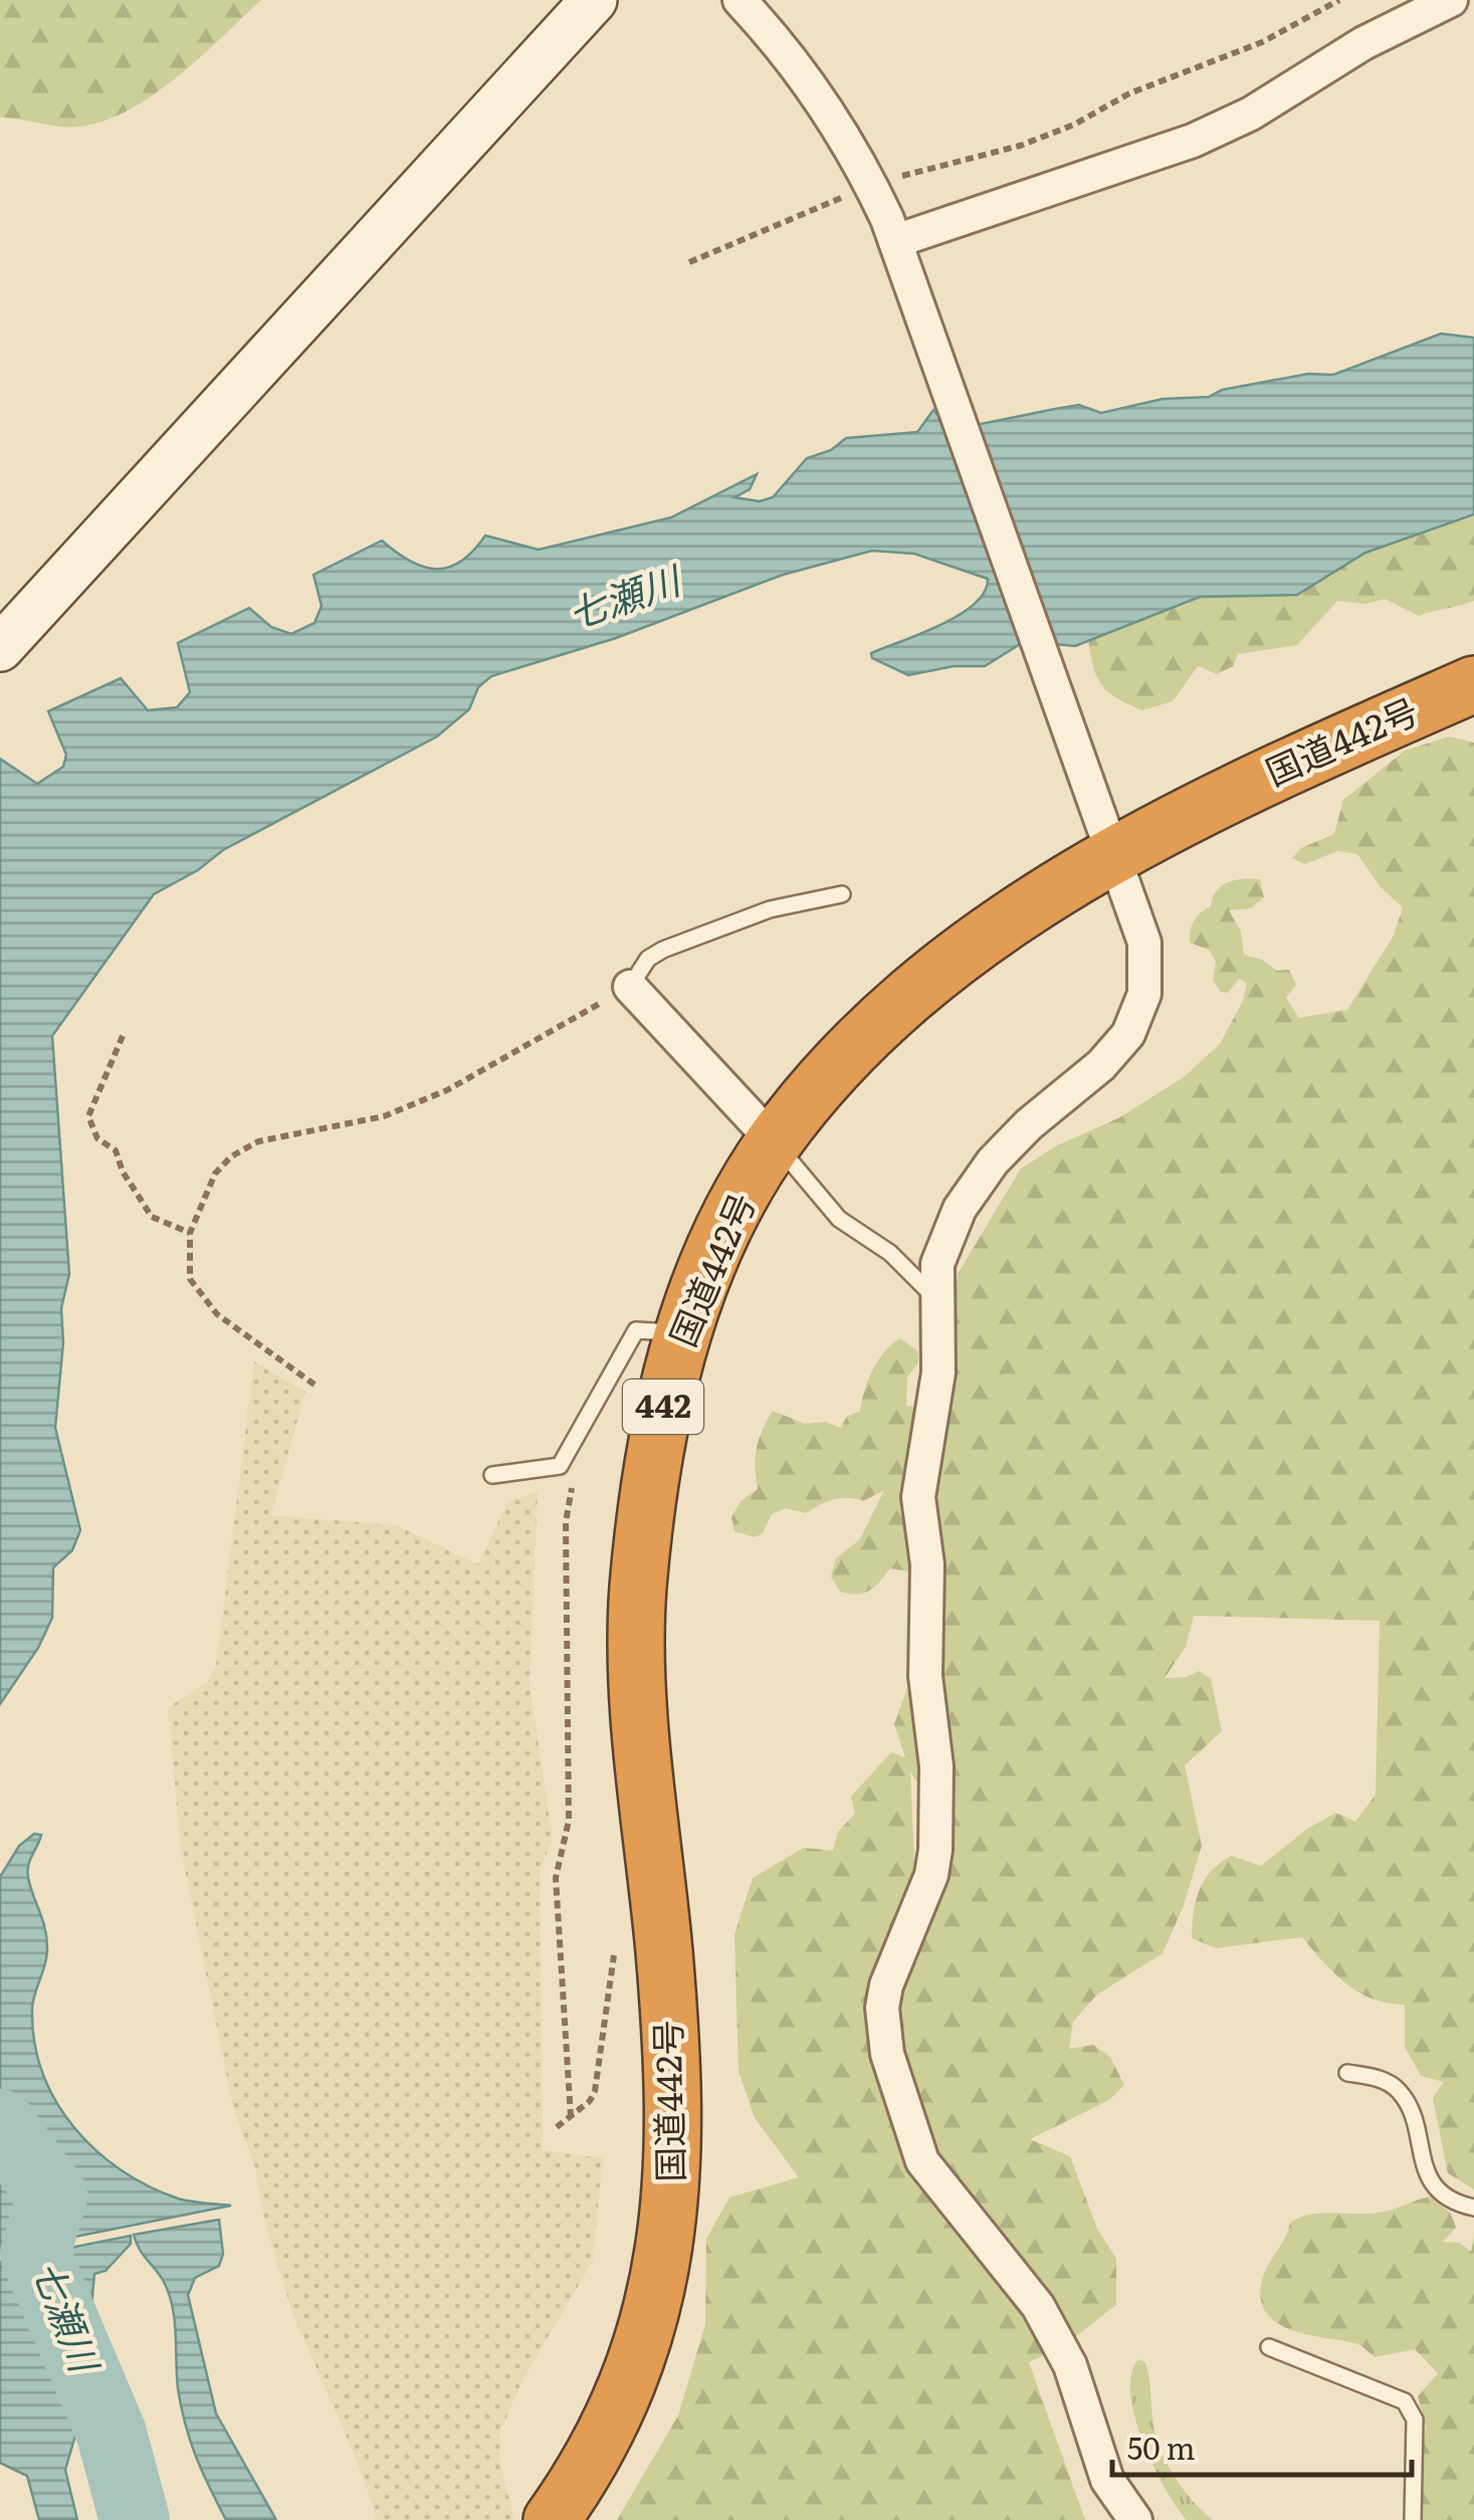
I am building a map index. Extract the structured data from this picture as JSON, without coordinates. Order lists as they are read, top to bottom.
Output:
{
  "streets": {
    "highway": ["国道442号", "442"]
  },
  "water": ["七瀬川"],
  "scale_bar": "50 m"
}
